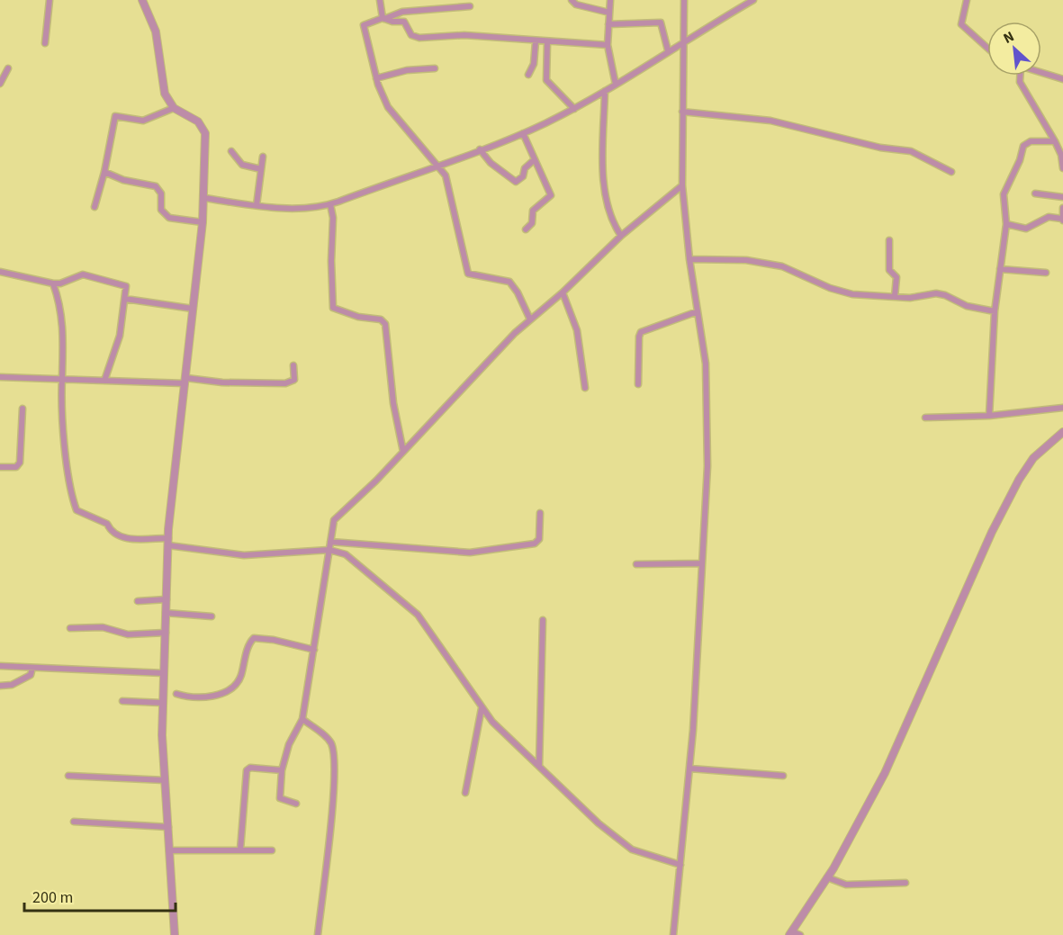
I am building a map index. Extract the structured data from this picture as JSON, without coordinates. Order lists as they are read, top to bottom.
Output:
{
  "scale_bar": "200 m",
  "north": "top left"
}
